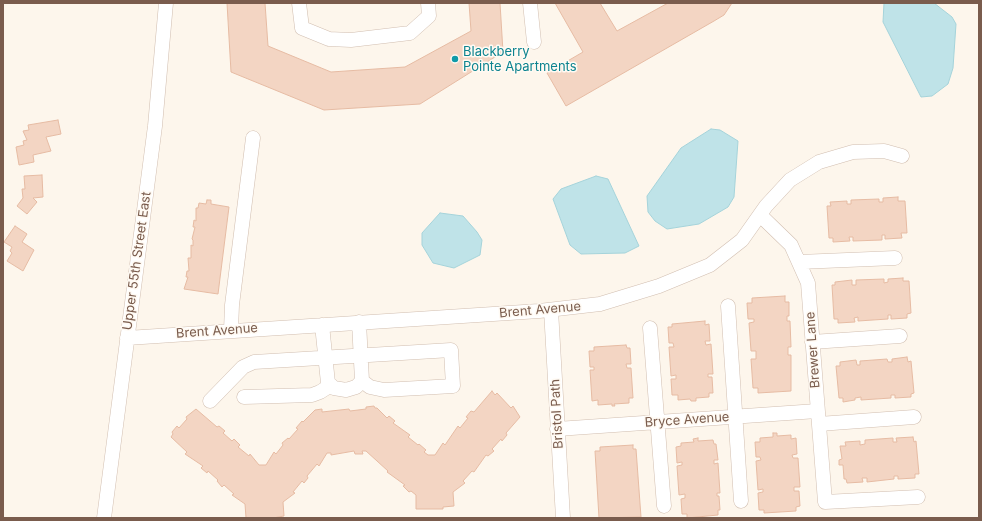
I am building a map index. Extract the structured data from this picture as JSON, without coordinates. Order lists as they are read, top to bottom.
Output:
{
  "streets": {
    "street": [
      "Upper 55th Street East",
      "Brent Avenue",
      "Brewer Lane",
      "Bristol Path",
      "Bryce Avenue"
    ]
  },
  "crossings": [
    ["Upper 55th Street East", "Brent Avenue"],
    ["Brent Avenue", "Brewer Lane"],
    ["Brent Avenue", "Bristol Path"],
    ["Brewer Lane", "Bryce Avenue"],
    ["Bristol Path", "Bryce Avenue"]
  ],
  "places": ["Blackberry Pointe Apartments"]
}
